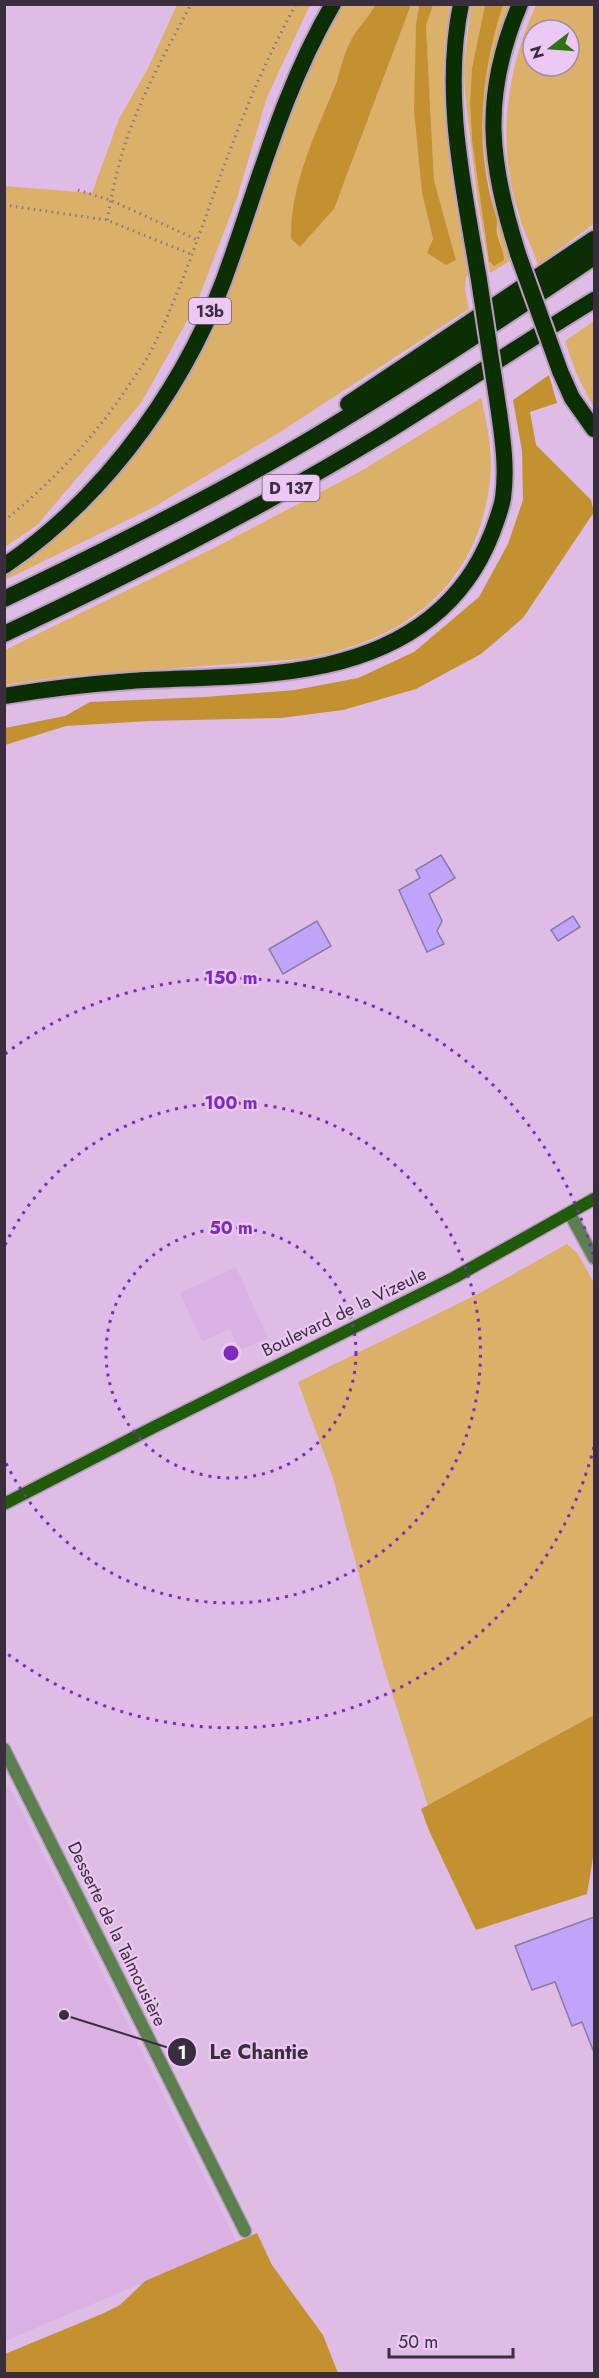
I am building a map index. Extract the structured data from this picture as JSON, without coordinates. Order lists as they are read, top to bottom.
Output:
{
  "streets": {
    "highway": ["13b", "D 137"],
    "main road": ["Boulevard de la Vizeule"],
    "street": ["Desserte de la Talmousière"]
  },
  "places": ["Le Chantie"],
  "scale_bar": "50 m",
  "north": "left",
  "rings": ["150 m", "100 m", "50 m"]
}
